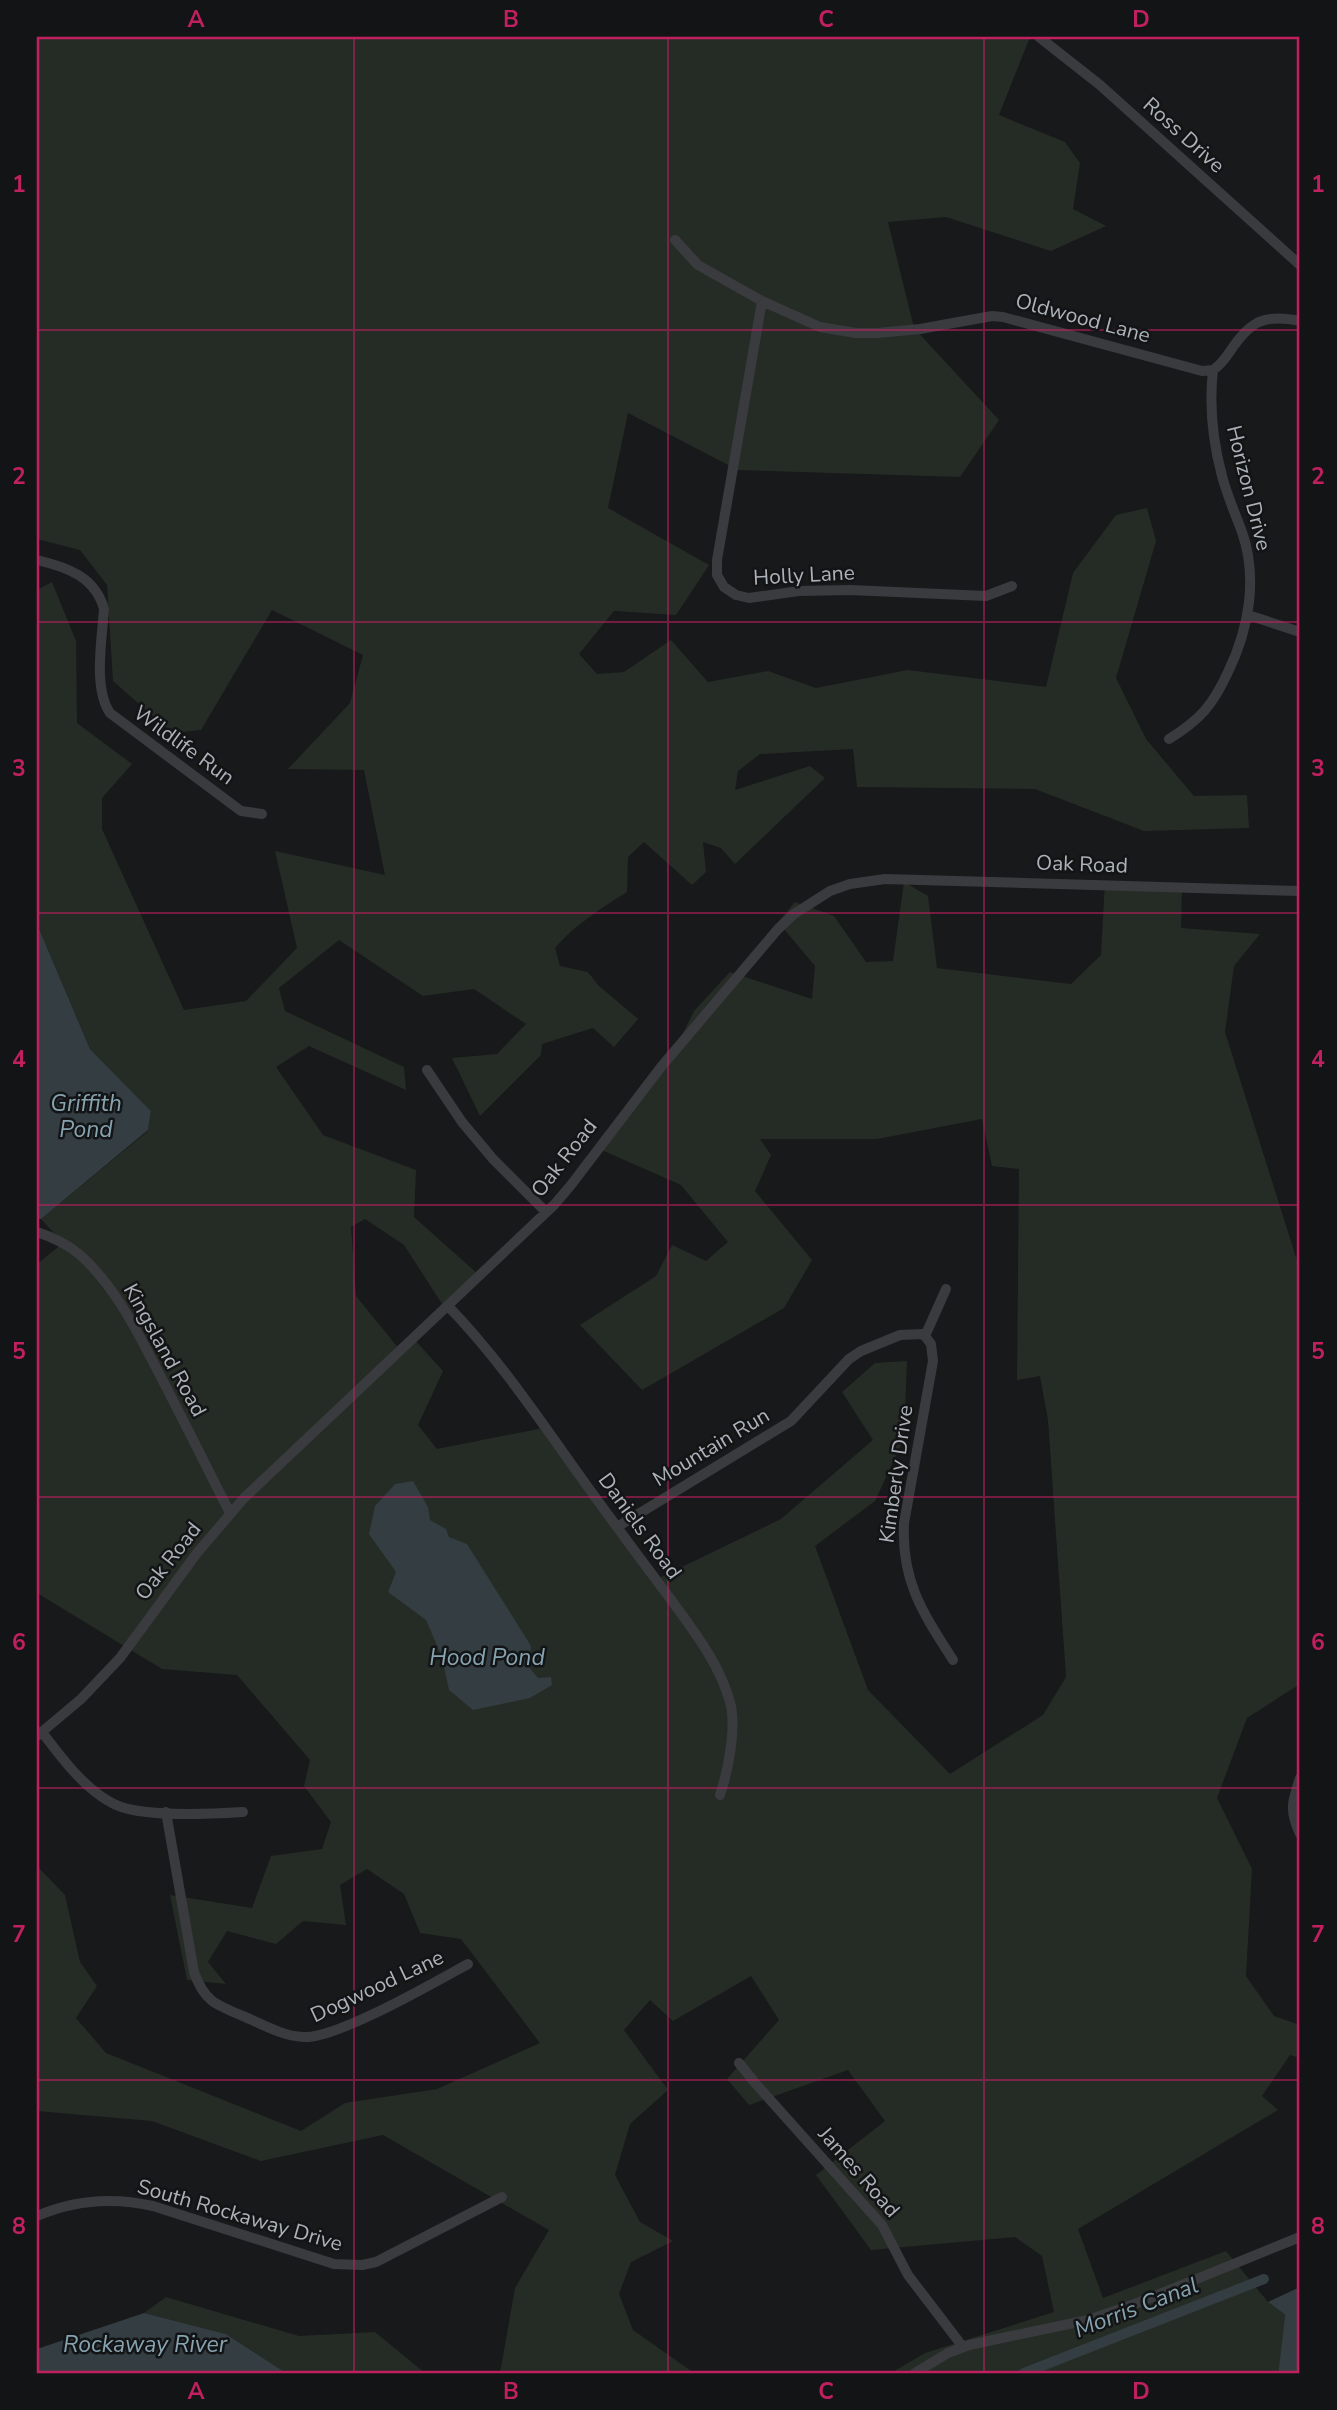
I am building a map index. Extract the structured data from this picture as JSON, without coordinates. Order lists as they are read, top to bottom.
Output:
{
  "streets": {
    "street": [
      "Ross Drive",
      "Oldwood Lane",
      "Horizon Drive",
      "Holly Lane",
      "Wildlife Run",
      "Oak Road",
      "Kingsland Road",
      "Mountain Run",
      "Kimberly Drive",
      "Daniels Road",
      "Dogwood Lane",
      "James Road",
      "South Rockaway Drive"
    ]
  },
  "crossings": [
    ["Oldwood Lane", "Horizon Drive"],
    ["Oldwood Lane", "Holly Lane"],
    ["Oak Road", "Kingsland Road"],
    ["Oak Road", "Daniels Road"],
    ["Mountain Run", "Kimberly Drive"],
    ["Mountain Run", "Daniels Road"]
  ],
  "water": [
    "Griffith Pond",
    "Hood Pond",
    "Morris Canal",
    "Rockaway River"
  ],
  "grid": {
    "columns": [
      "A",
      "B",
      "C",
      "D"
    ],
    "rows": [
      "1",
      "2",
      "3",
      "4",
      "5",
      "6",
      "7",
      "8"
    ]
  }
}
